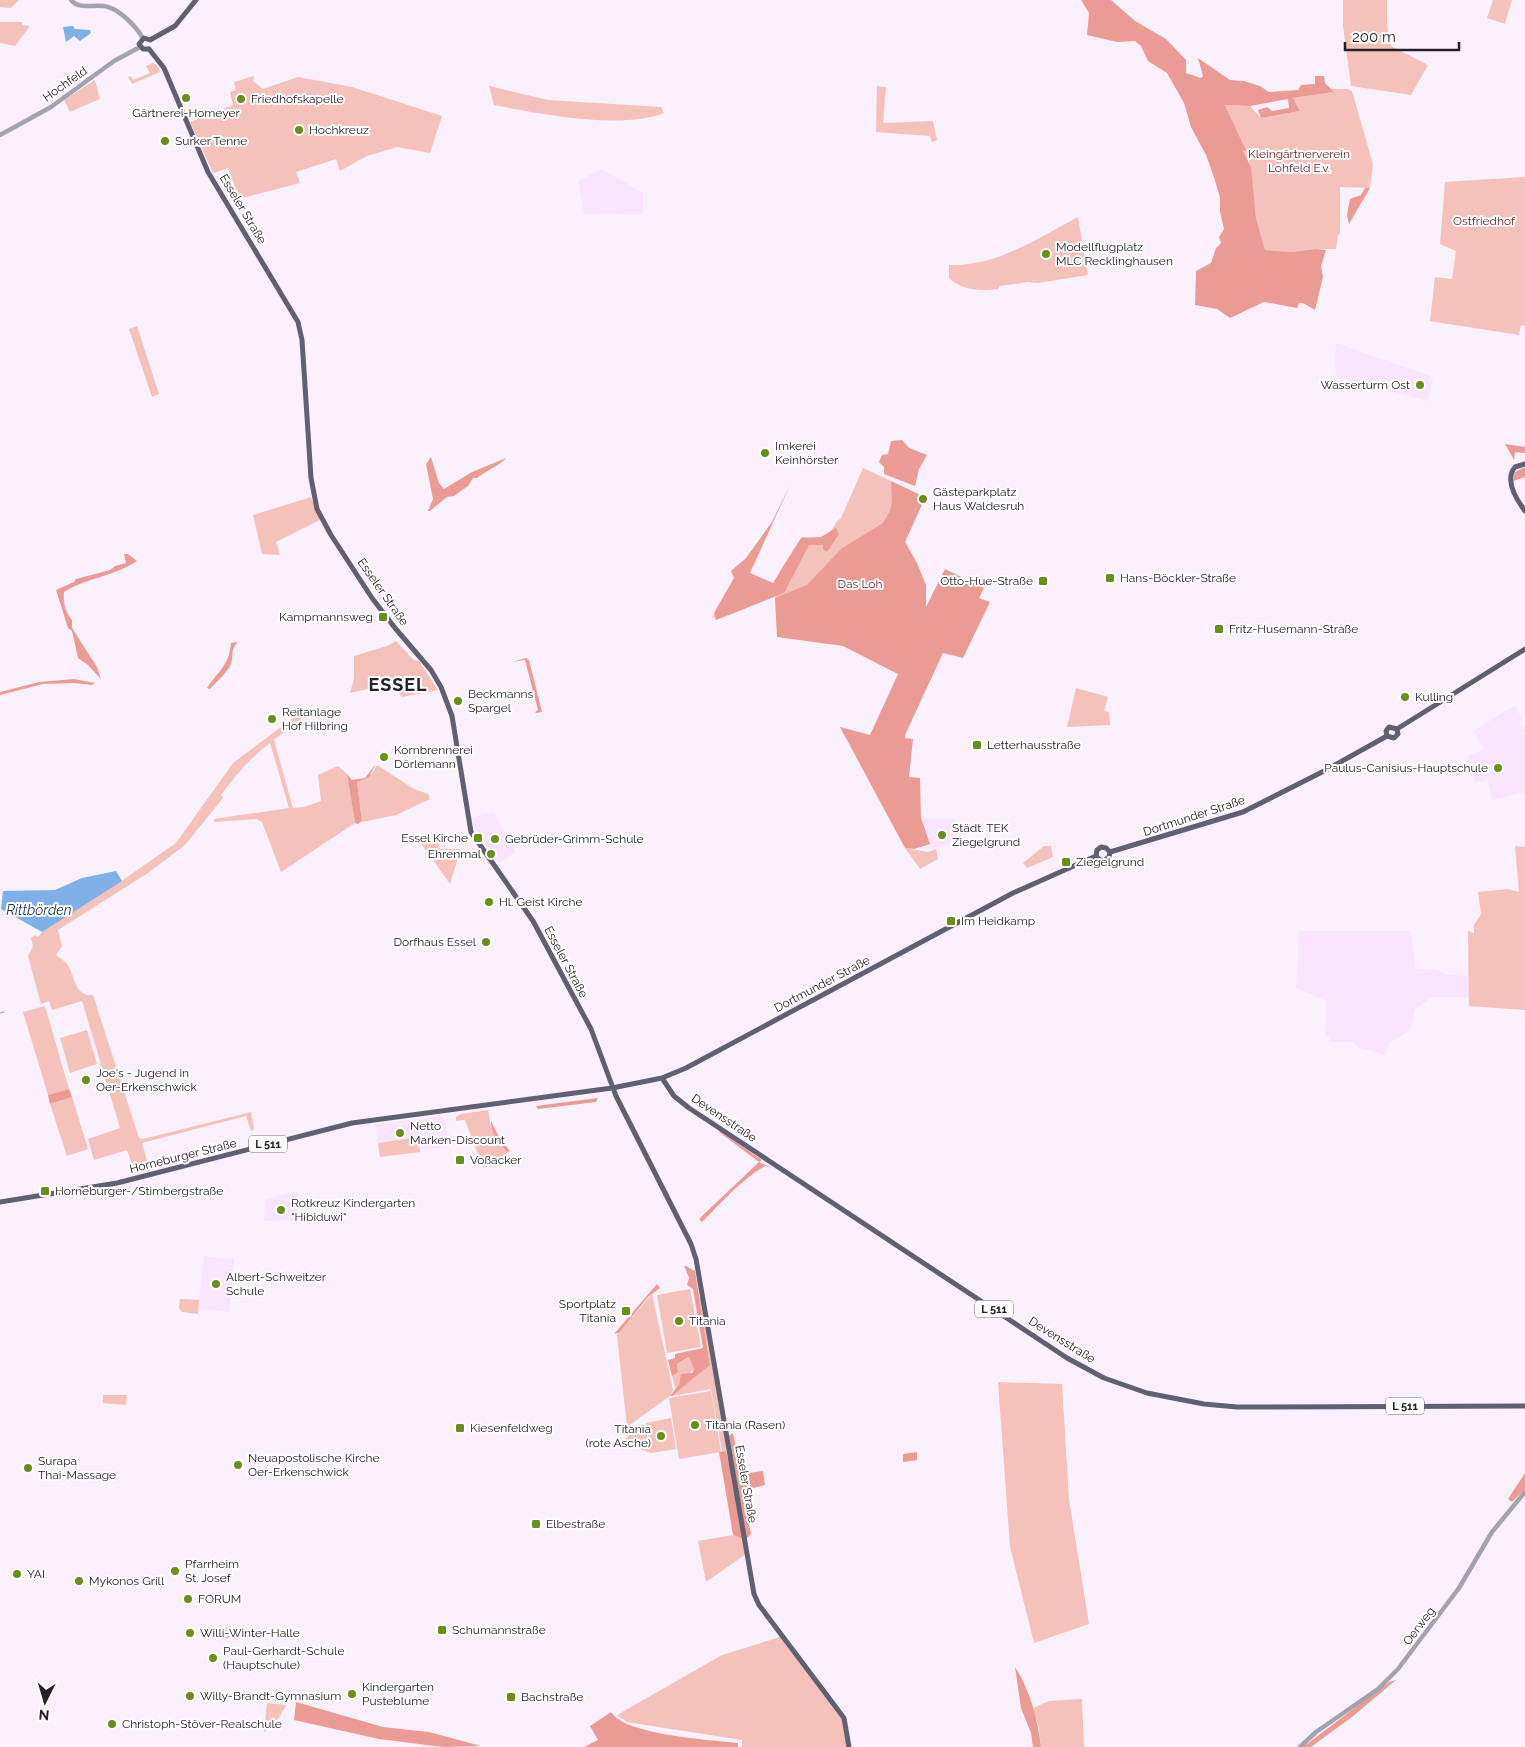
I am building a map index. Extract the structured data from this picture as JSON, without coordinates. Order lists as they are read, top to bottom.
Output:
{
  "streets": {
    "main road": [
      "Esseler Straße",
      "Dortmunder Straße",
      "Devensstraße",
      "L 511",
      "Horneburger Straße"
    ],
    "street": ["Hochfeld", "Oerweg"]
  },
  "crossings": [
    ["Hochfeld", "Esseler Straße"],
    ["Esseler Straße", "Dortmunder Straße"],
    ["Dortmunder Straße", "Devensstraße"],
    ["Dortmunder Straße", "Horneburger Straße"]
  ],
  "districts": ["ESSEL"],
  "water": ["Rittbörden"],
  "parks": ["Kleingärtnerverein Lohfeld E.v.", "Ostfriedhof", "Das Loh"],
  "places": {
    "other": [
      "Gärtnerei-Homeyer",
      "Friedhofskapelle",
      "Hochkreuz",
      "Surker Tenne",
      "Modellflugplatz MLC Recklinghausen",
      "Wasserturm Ost",
      "Imkerei Keinhörster",
      "Gästeparkplatz Haus Waldesruh",
      "Kulling",
      "Beckmanns Spargel",
      "Reitanlage Hof Hilbring",
      "Kornbrennerei Dörlemann",
      "Paulus-Canisius-Hauptschule",
      "Städt. TEK Ziegelgrund",
      "Gebrüder-Grimm-Schule",
      "Ehrenmal",
      "Hl. Geist Kirche",
      "Dorfhaus Essel",
      "Joe's - Jugend in Oer-Erkenschwick",
      "Netto Marken-Discount",
      "Rotkreuz Kindergarten \"Hibiduwi\"",
      "Albert-Schweitzer Schule",
      "Titania",
      "Titania (Rasen)",
      "Titania (rote Asche)",
      "Neuapostolische Kirche Oer-Erkenschwick",
      "Surapa Thai-Massage",
      "Pfarrheim St. Josef",
      "YAI",
      "Mykonos Grill",
      "FORUM",
      "Willi-Winter-Halle",
      "Paul-Gerhardt-Schule (Hauptschule)",
      "Kindergarten Pusteblume",
      "Willy-Brandt-Gymnasium",
      "Christoph-Stöver-Realschule"
    ],
    "transit": [
      "Hans-Böckler-Straße",
      "Otto-Hue-Straße",
      "Kampmannsweg",
      "Fritz-Husemann-Straße",
      "Letterhausstraße",
      "Essel Kirche",
      "Ziegelgrund",
      "Im Heidkamp",
      "Voßacker",
      "Horneburger-/Stimbergstraße",
      "Sportplatz Titania",
      "Kiesenfeldweg",
      "Elbestraße",
      "Schumannstraße",
      "Bachstraße"
    ]
  },
  "scale_bar": "200 m",
  "north": "bottom"
}
